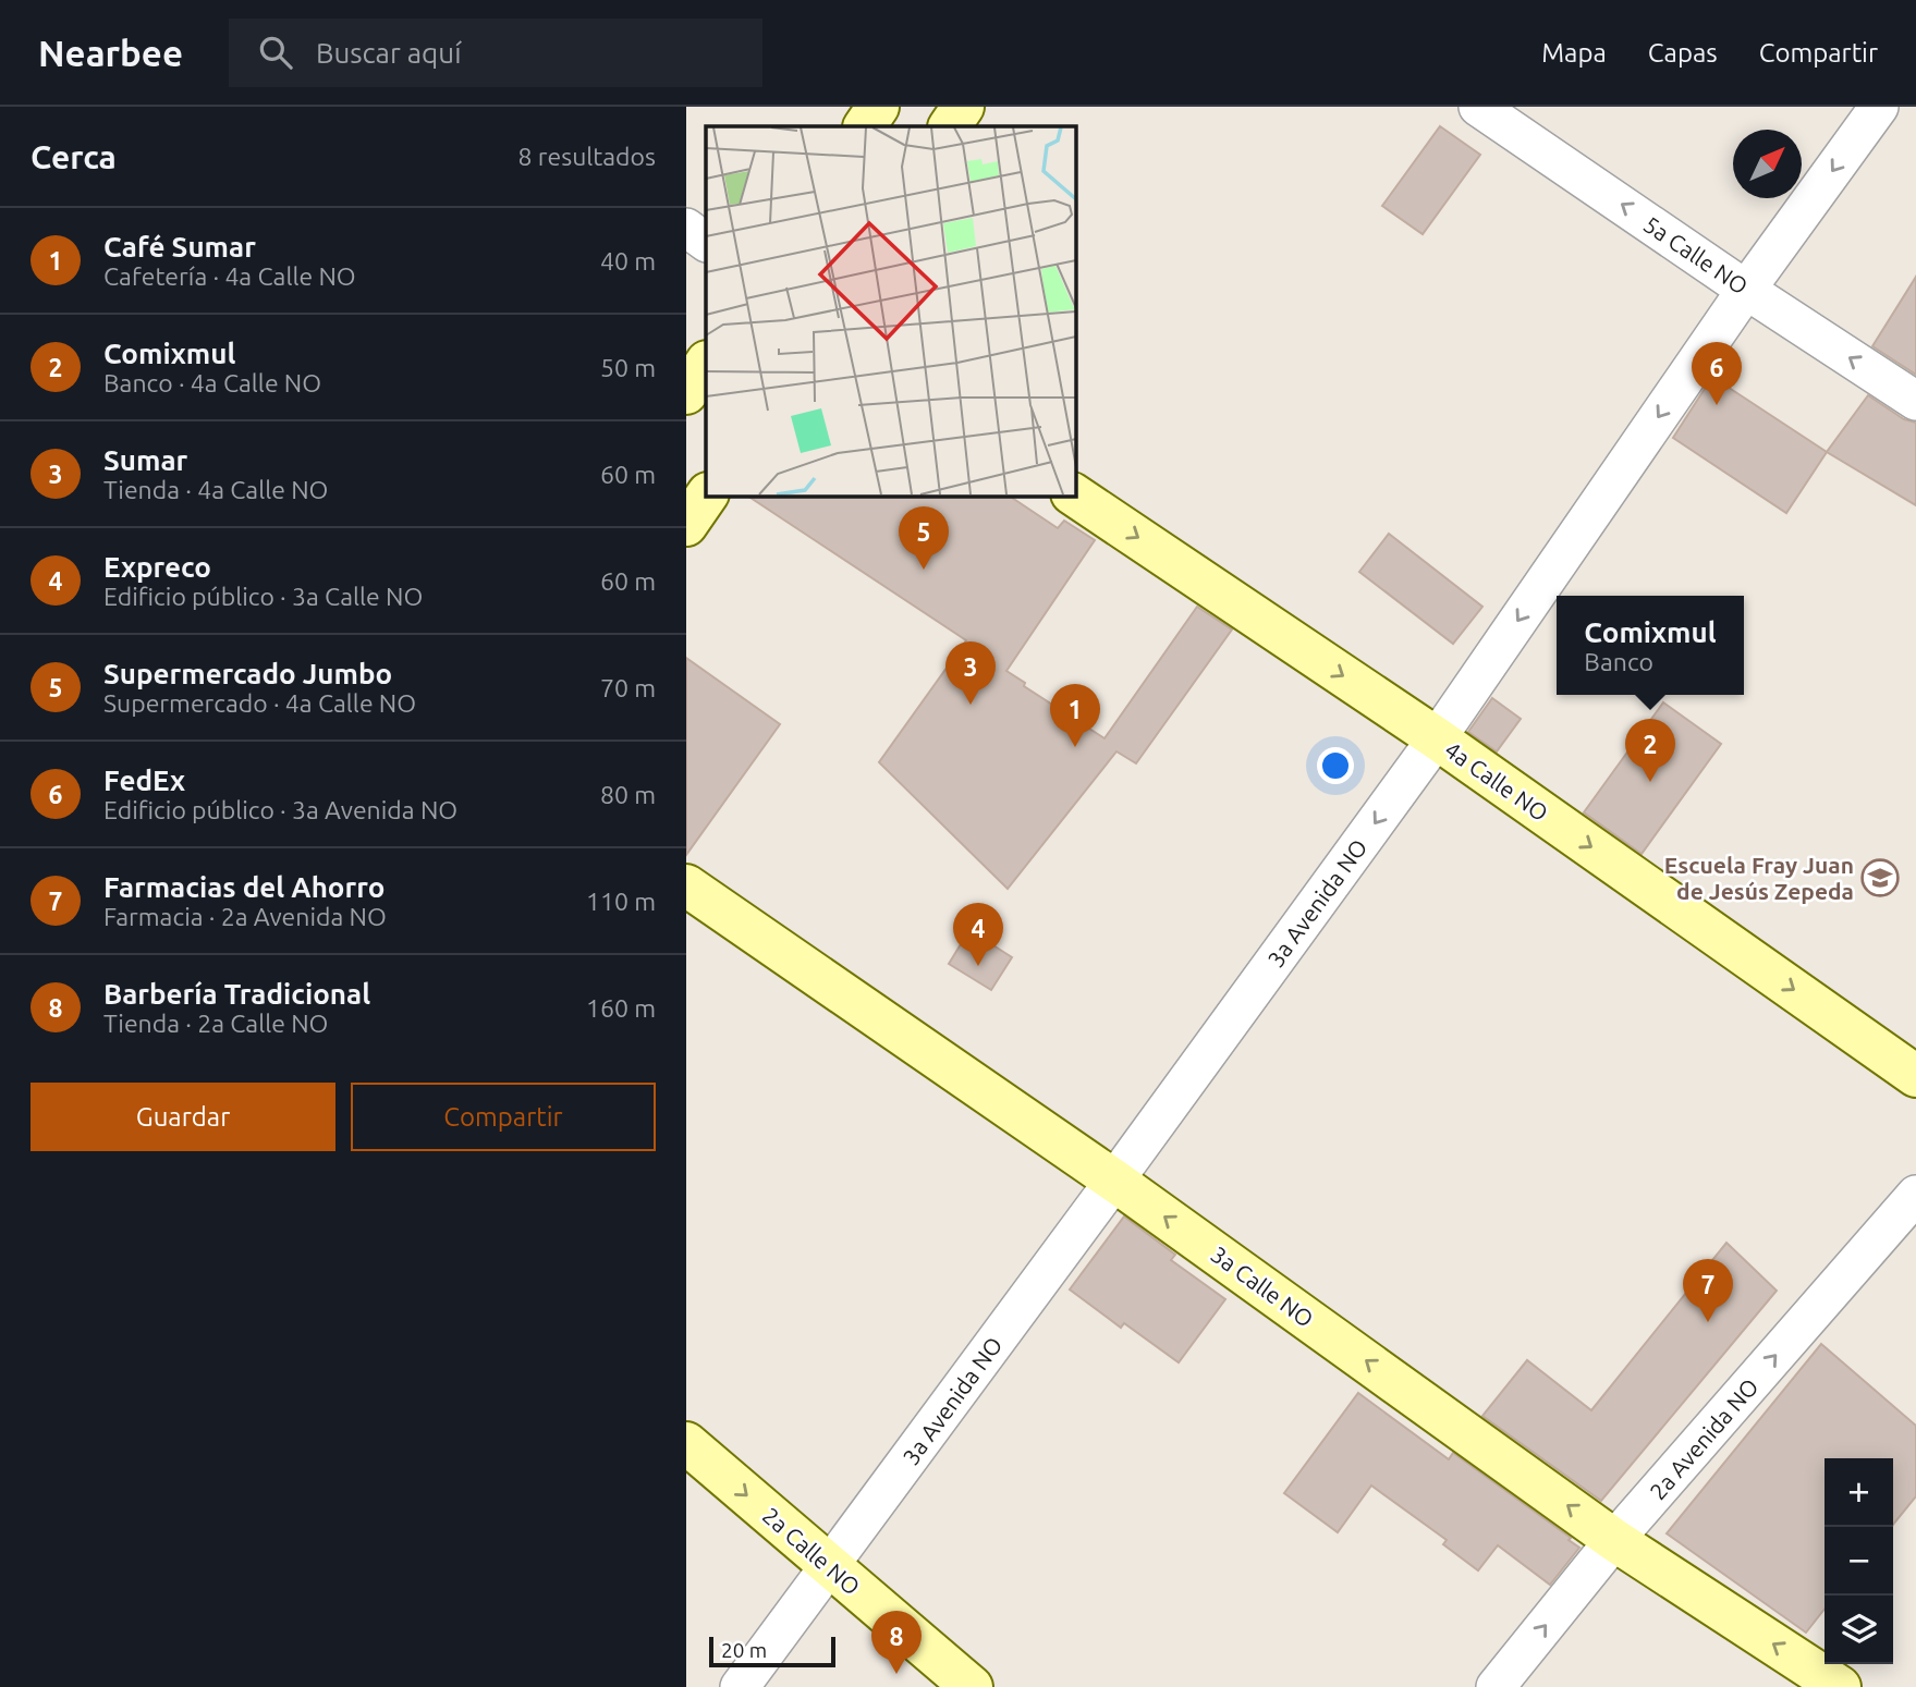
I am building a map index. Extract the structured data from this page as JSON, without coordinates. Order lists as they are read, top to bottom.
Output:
{
  "streets": {
    "street": [
      "5a Calle NO",
      "4a Calle NO",
      "3a Avenida NO",
      "3a Calle NO",
      "2a Avenida NO",
      "2a Calle NO"
    ]
  },
  "crossings": [
    ["5a Calle NO", "3a Avenida NO"],
    ["4a Calle NO", "3a Avenida NO"],
    ["3a Avenida NO", "3a Calle NO"],
    ["3a Avenida NO", "2a Calle NO"],
    ["3a Calle NO", "2a Avenida NO"]
  ],
  "one_way": [
    "5a Calle NO",
    "4a Calle NO",
    "3a Avenida NO",
    "3a Calle NO",
    "2a Avenida NO",
    "2a Calle NO"
  ],
  "places": {
    "school or university": ["Escuela Fray Juan de Jesús Zepeda"]
  },
  "scale_bar": "20 m",
  "north": "top right",
  "page": {
    "header": "Nearbee",
    "search": "Buscar aquí",
    "nav": ["Mapa", "Capas", "Compartir"],
    "heading": ["Cerca", "8 resultados"],
    "list": [
      {
        "mark": "1",
        "name": "Café Sumar",
        "note": "Cafetería · 4a Calle NO",
        "value": "40 m"
      },
      {
        "mark": "2",
        "name": "Comixmul",
        "note": "Banco · 4a Calle NO",
        "value": "50 m"
      },
      {
        "mark": "3",
        "name": "Sumar",
        "note": "Tienda · 4a Calle NO",
        "value": "60 m"
      },
      {
        "mark": "4",
        "name": "Expreco",
        "note": "Edificio público · 3a Calle NO",
        "value": "60 m"
      },
      {
        "mark": "5",
        "name": "Supermercado Jumbo",
        "note": "Supermercado · 4a Calle NO",
        "value": "70 m"
      },
      {
        "mark": "6",
        "name": "FedEx",
        "note": "Edificio público · 3a Avenida NO",
        "value": "80 m"
      },
      {
        "mark": "7",
        "name": "Farmacias del Ahorro",
        "note": "Farmacia · 2a Avenida NO",
        "value": "110 m"
      },
      {
        "mark": "8",
        "name": "Barbería Tradicional",
        "note": "Tienda · 2a Calle NO",
        "value": "160 m"
      }
    ],
    "pins": [
      "6",
      "5",
      "3",
      "1",
      "2",
      "4",
      "7",
      "8"
    ],
    "popup": ["Comixmul", "Banco"],
    "buttons": ["Guardar", "Compartir"],
    "map_buttons": ["+", "−"],
    "scale": "20 m"
  }
}
